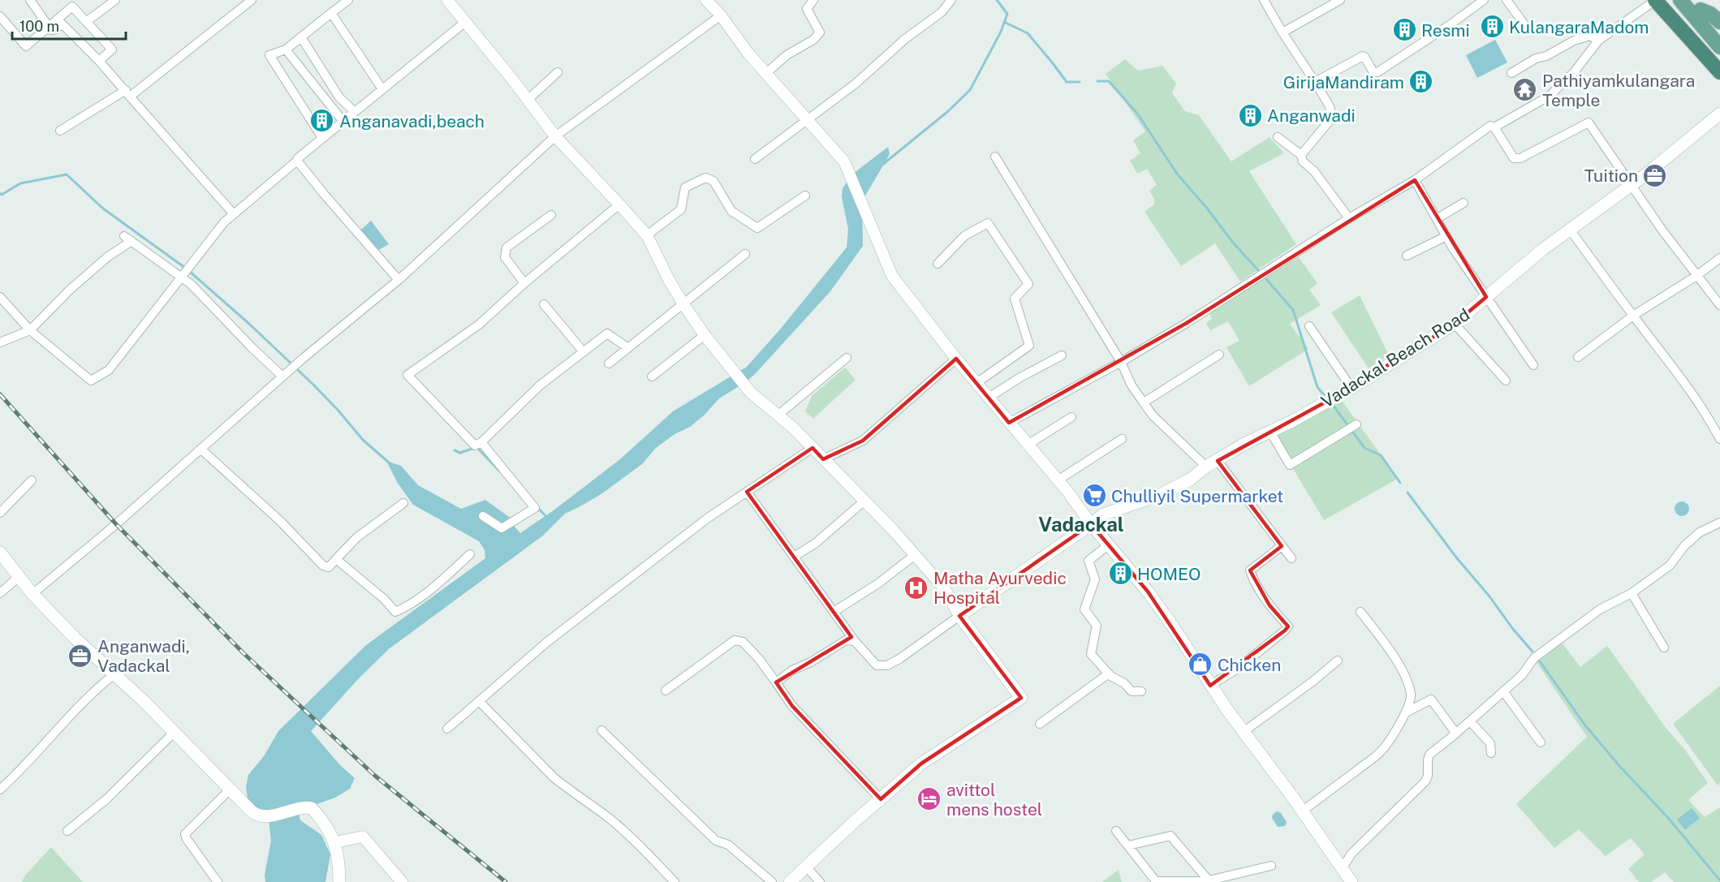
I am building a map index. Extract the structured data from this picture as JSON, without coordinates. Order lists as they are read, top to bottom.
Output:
{
  "streets": {
    "main road": ["Vadackal Beach Road"]
  },
  "districts": ["Vadackal"],
  "places": {
    "building": [
      "KulangaraMadom",
      "Resmi",
      "GirijaMandiram",
      "Anganwadi",
      "Anganavadi,beach",
      "HOMEO"
    ],
    "temple": ["Pathiyamkulangara Temple"],
    "office": ["Tuition", "Anganwadi, Vadackal"],
    "supermarket": ["Chulliyil Supermarket"],
    "hospital": ["Matha Ayurvedic Hospital"],
    "shop": ["Chicken"],
    "hotel": ["avittol mens hostel"]
  },
  "scale_bar": "100 m"
}
